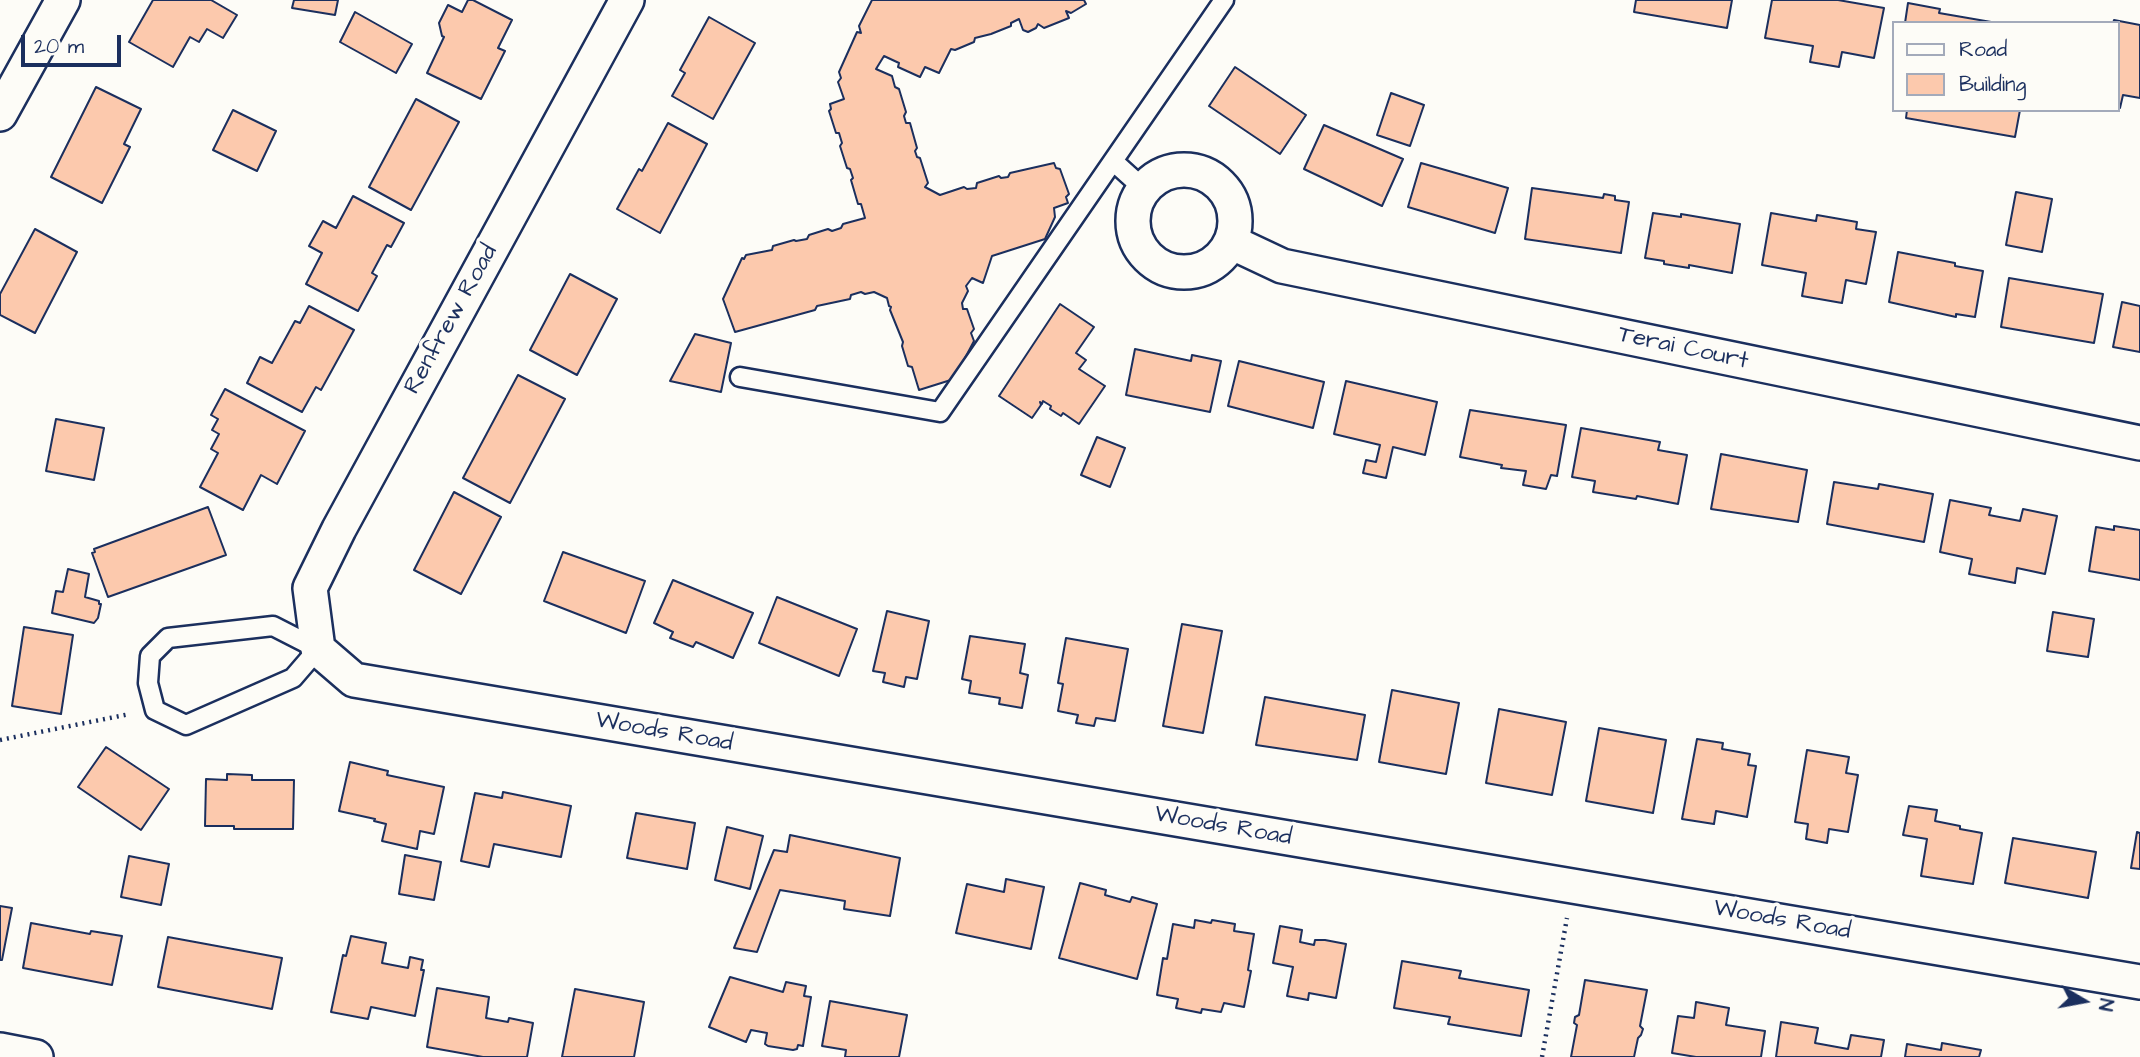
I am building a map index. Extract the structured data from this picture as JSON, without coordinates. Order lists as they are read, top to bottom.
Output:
{
  "streets": {
    "street": ["Renfrew Road", "Terai Court", "Woods Road"]
  },
  "crossings": [
    ["Renfrew Road", "Woods Road"]
  ],
  "legend": ["Road", "Building"],
  "scale_bar": "20 m",
  "north": "right"
}
